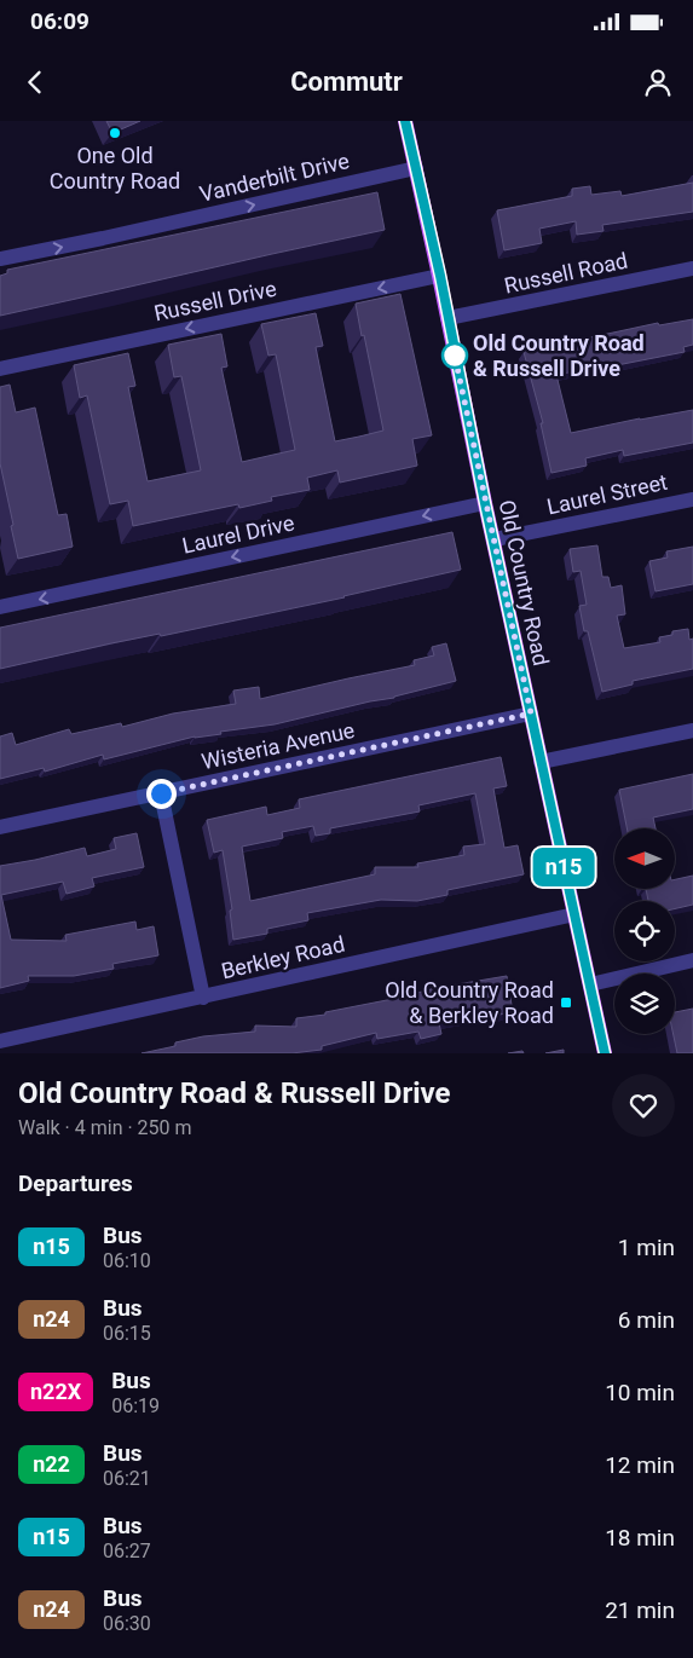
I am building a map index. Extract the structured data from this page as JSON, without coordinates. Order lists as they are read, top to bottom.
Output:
{
  "streets": {
    "main road": ["Old Country Road"],
    "street": [
      "Vanderbilt Drive",
      "Russell Road",
      "Russell Drive",
      "Laurel Street",
      "Laurel Drive",
      "Wisteria Avenue",
      "Berkley Road"
    ]
  },
  "crossings": [
    ["Vanderbilt Drive", "Old Country Road"],
    ["Russell Road", "Old Country Road"],
    ["Russell Drive", "Old Country Road"],
    ["Laurel Street", "Old Country Road"],
    ["Laurel Drive", "Old Country Road"],
    ["Old Country Road", "Wisteria Avenue"],
    ["Old Country Road", "Berkley Road"]
  ],
  "one_way": ["Vanderbilt Drive", "Russell Drive", "Laurel Drive"],
  "places": {
    "other": ["One Old Country Road", "Old Country Road & Russell Drive"],
    "transit": ["Old Country Road & Berkley Road"]
  },
  "lines": ["bus line n15"],
  "north": "left",
  "page": {
    "status": "06:09",
    "header": "Commutr",
    "on_map": "n15",
    "heading": [
      ["Old Country Road & Russell Drive", "Walk · 4 min · 250 m"],
      "Departures"
    ],
    "list": [
      {
        "mark": "n15",
        "name": "Bus",
        "note": "06:10",
        "value": "1 min"
      },
      {
        "mark": "n24",
        "name": "Bus",
        "note": "06:15",
        "value": "6 min"
      },
      {
        "mark": "n22X",
        "name": "Bus",
        "note": "06:19",
        "value": "10 min"
      },
      {
        "mark": "n22",
        "name": "Bus",
        "note": "06:21",
        "value": "12 min"
      },
      {
        "mark": "n15",
        "name": "Bus",
        "note": "06:27",
        "value": "18 min"
      },
      {
        "mark": "n24",
        "name": "Bus",
        "note": "06:30",
        "value": "21 min"
      }
    ]
  }
}
